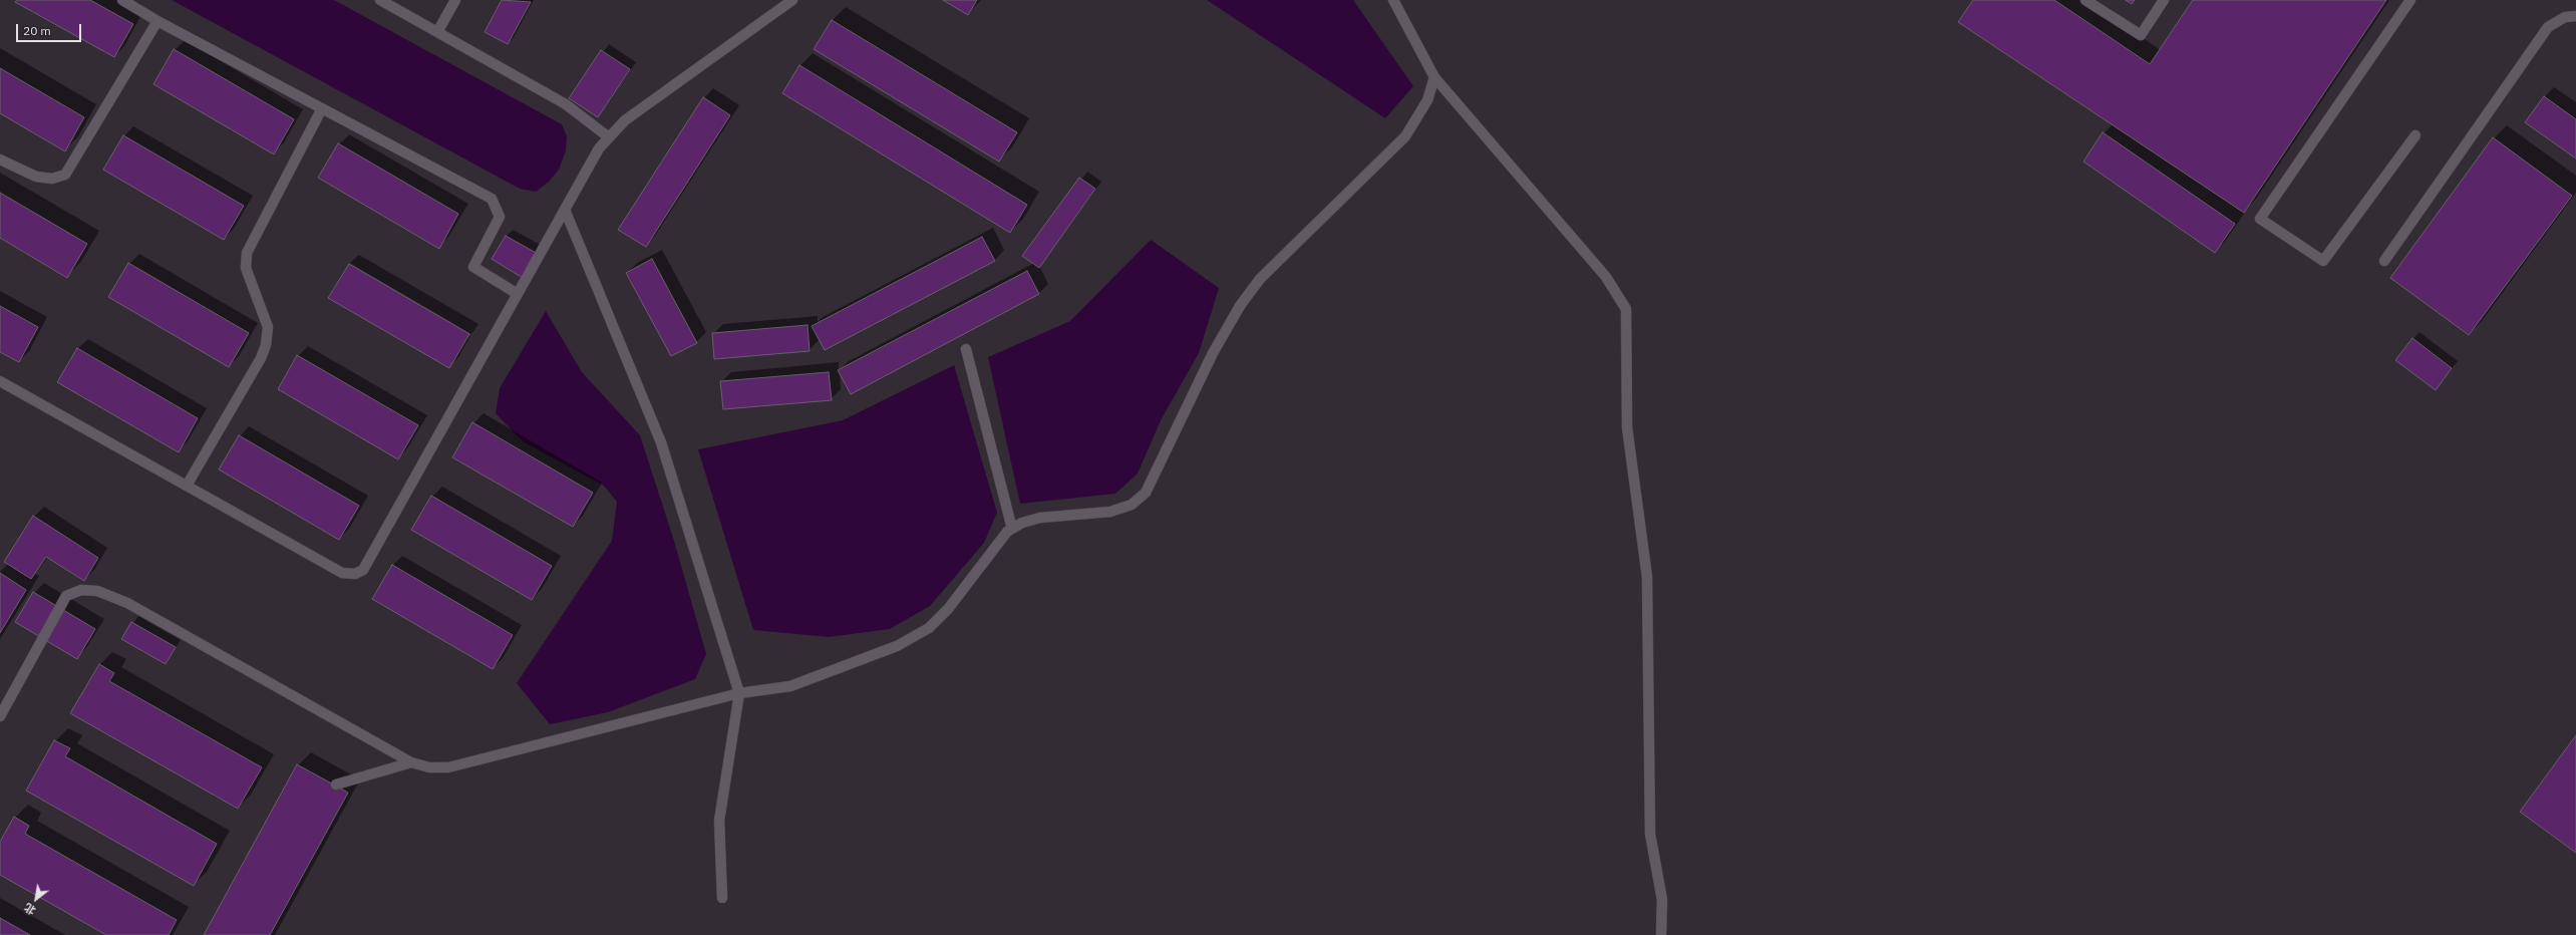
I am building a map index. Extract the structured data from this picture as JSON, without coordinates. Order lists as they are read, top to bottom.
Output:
{
  "scale_bar": "20 m",
  "north": "bottom left"
}
